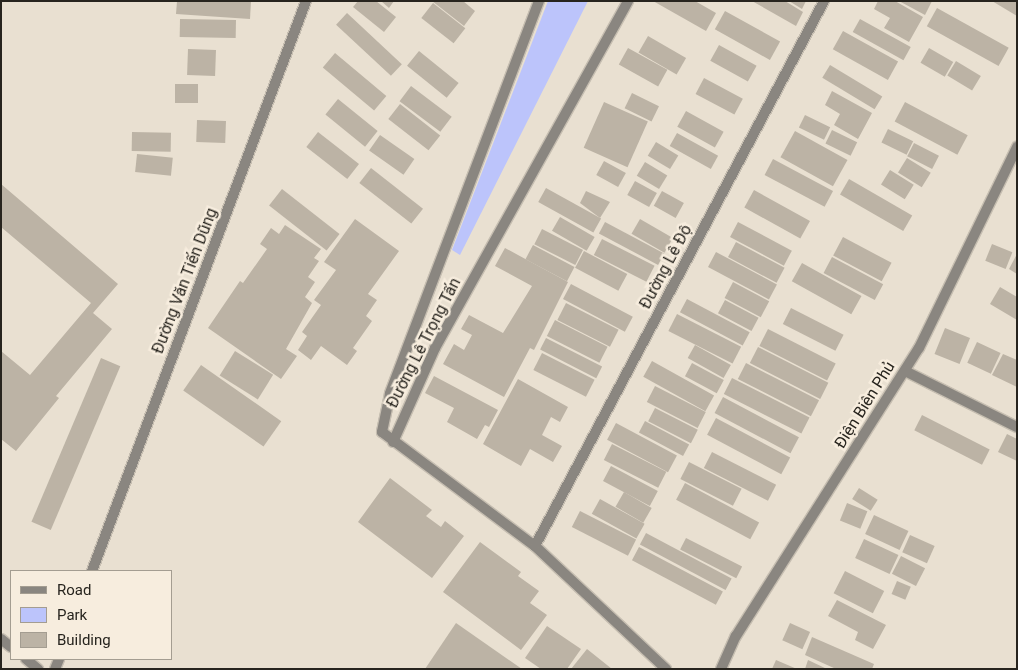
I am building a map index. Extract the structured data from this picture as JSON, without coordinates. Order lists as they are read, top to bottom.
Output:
{
  "streets": {
    "street": [
      "Đường Lê Độ",
      "Đường Văn Tiến Dũng",
      "Đường Lê Trọng Tấn",
      "Điện Biên Phủ"
    ]
  },
  "legend": ["Road", "Park", "Building"]
}
